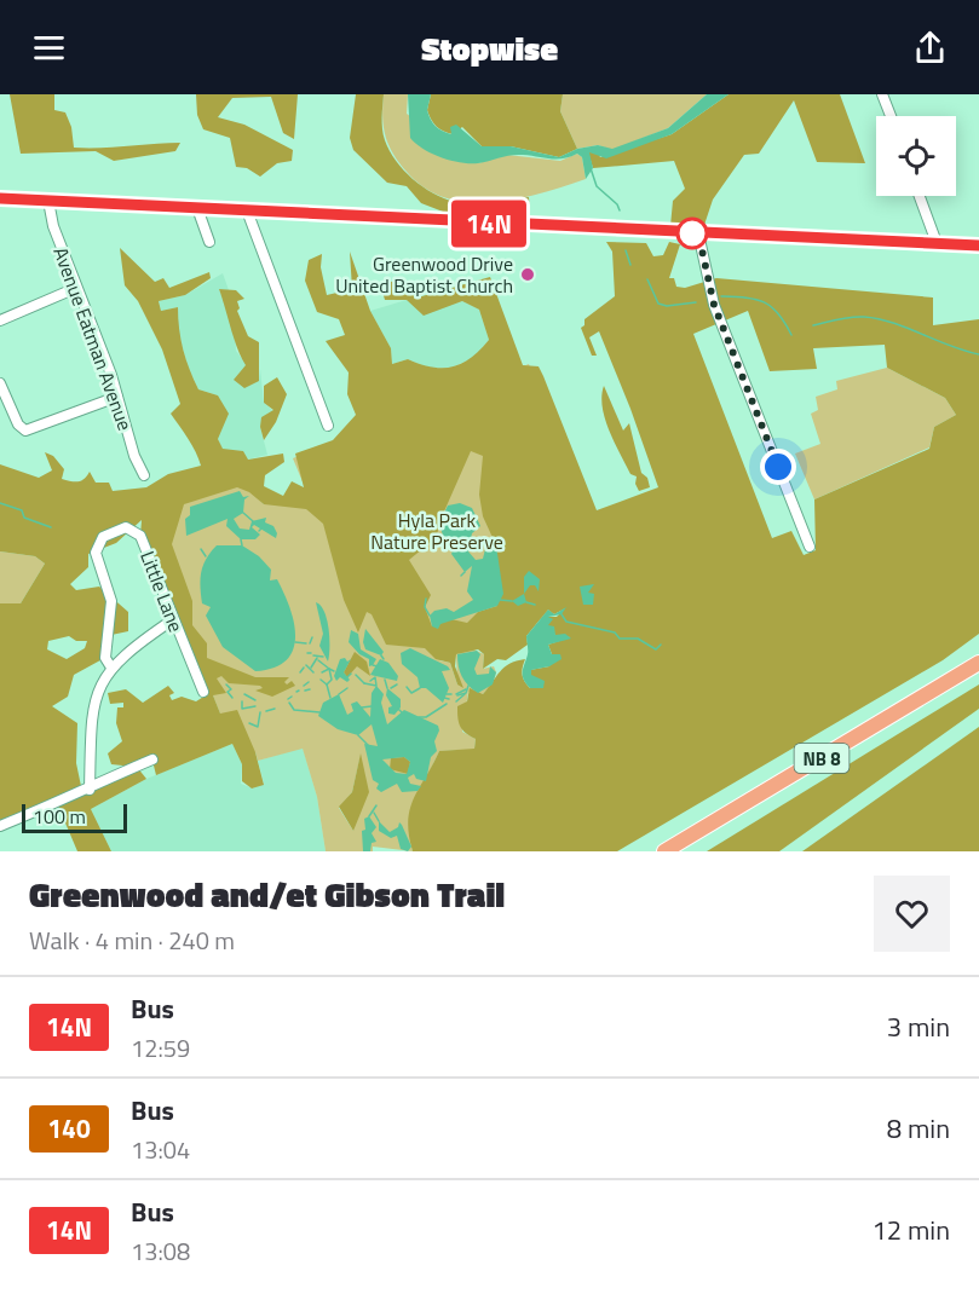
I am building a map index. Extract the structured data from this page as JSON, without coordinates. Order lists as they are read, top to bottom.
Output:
{
  "streets": {
    "highway": ["NB 8"],
    "street": ["Avenue Eatman Avenue", "Little Lane"]
  },
  "parks": ["Hyla Park Nature Preserve"],
  "places": ["Greenwood Drive United Baptist Church"],
  "lines": ["bus line 14N"],
  "scale_bar": "100 m",
  "page": {
    "header": "Stopwise",
    "on_map": "14N",
    "scale": "100 m",
    "heading": ["Greenwood and/et Gibson Trail", "Walk · 4 min · 240 m"],
    "list": [
      {
        "mark": "14N",
        "name": "Bus",
        "note": "12:59",
        "value": "3 min"
      },
      {
        "mark": "140",
        "name": "Bus",
        "note": "13:04",
        "value": "8 min"
      },
      {
        "mark": "14N",
        "name": "Bus",
        "note": "13:08",
        "value": "12 min"
      }
    ]
  }
}
